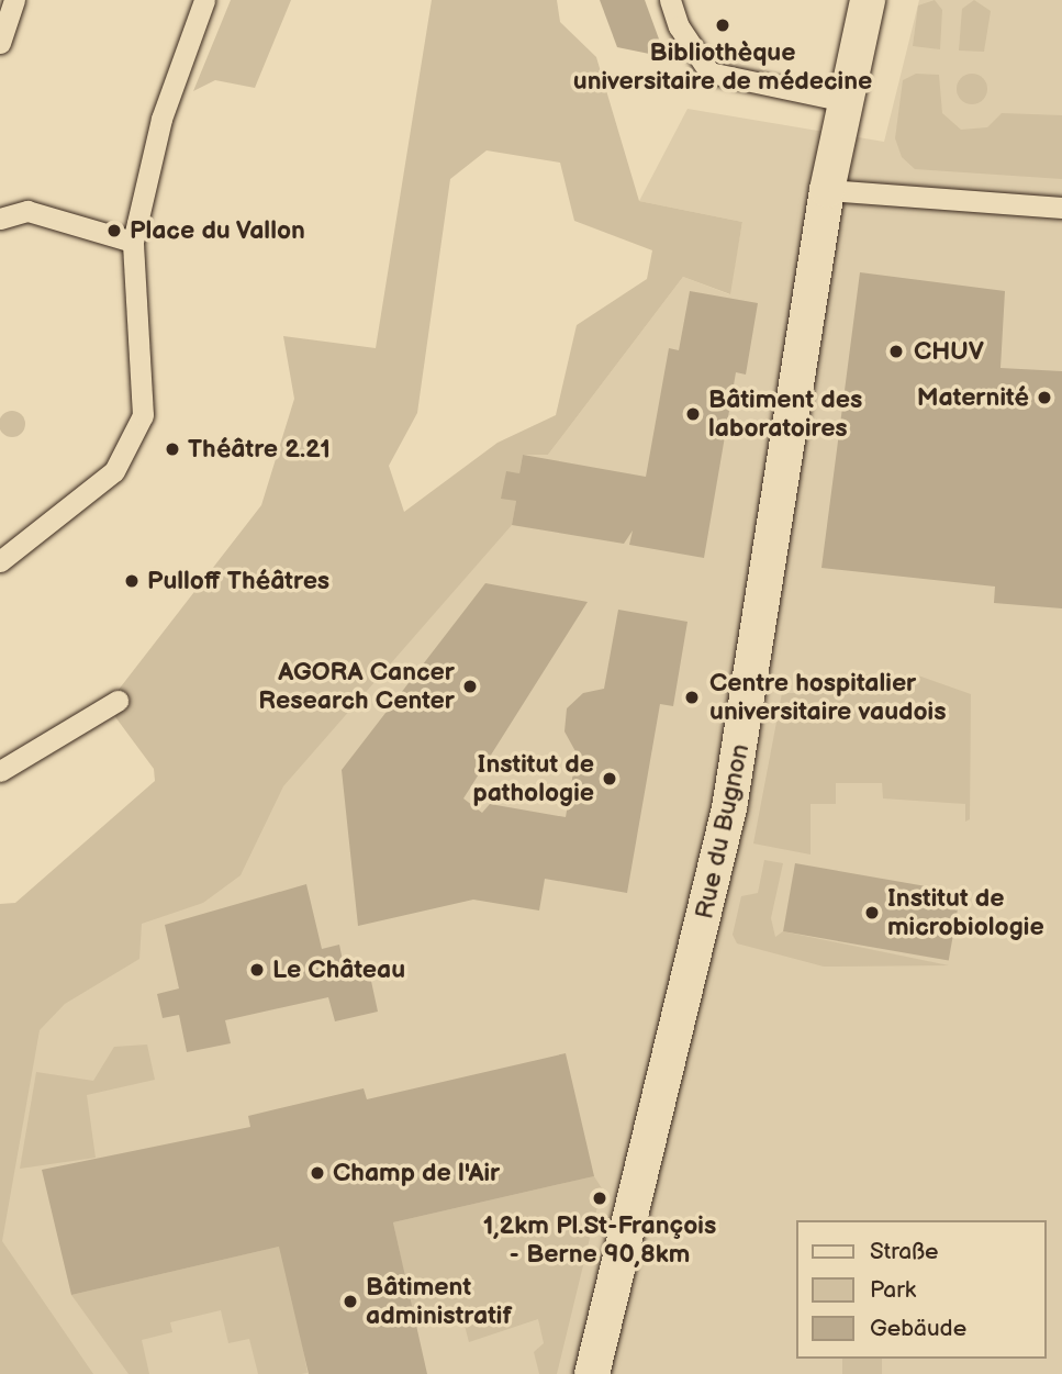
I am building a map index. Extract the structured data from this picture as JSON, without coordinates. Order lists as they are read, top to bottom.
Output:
{
  "streets": {
    "main road": ["Rue du Bugnon"]
  },
  "places": [
    "Bibliothèque universitaire de médecine",
    "Place du Vallon",
    "CHUV",
    "Maternité",
    "Bâtiment des laboratoires",
    "Théâtre 2.21",
    "Pulloff Théâtres",
    "AGORA Cancer Research Center",
    "Centre hospitalier universitaire vaudois",
    "Institut de pathologie",
    "Institut de microbiologie",
    "Le Château",
    "Champ de l'Air",
    "1,2km Pl.St-François - Berne 90,8km",
    "Bâtiment administratif"
  ],
  "legend": ["Straße", "Park", "Gebäude"]
}
